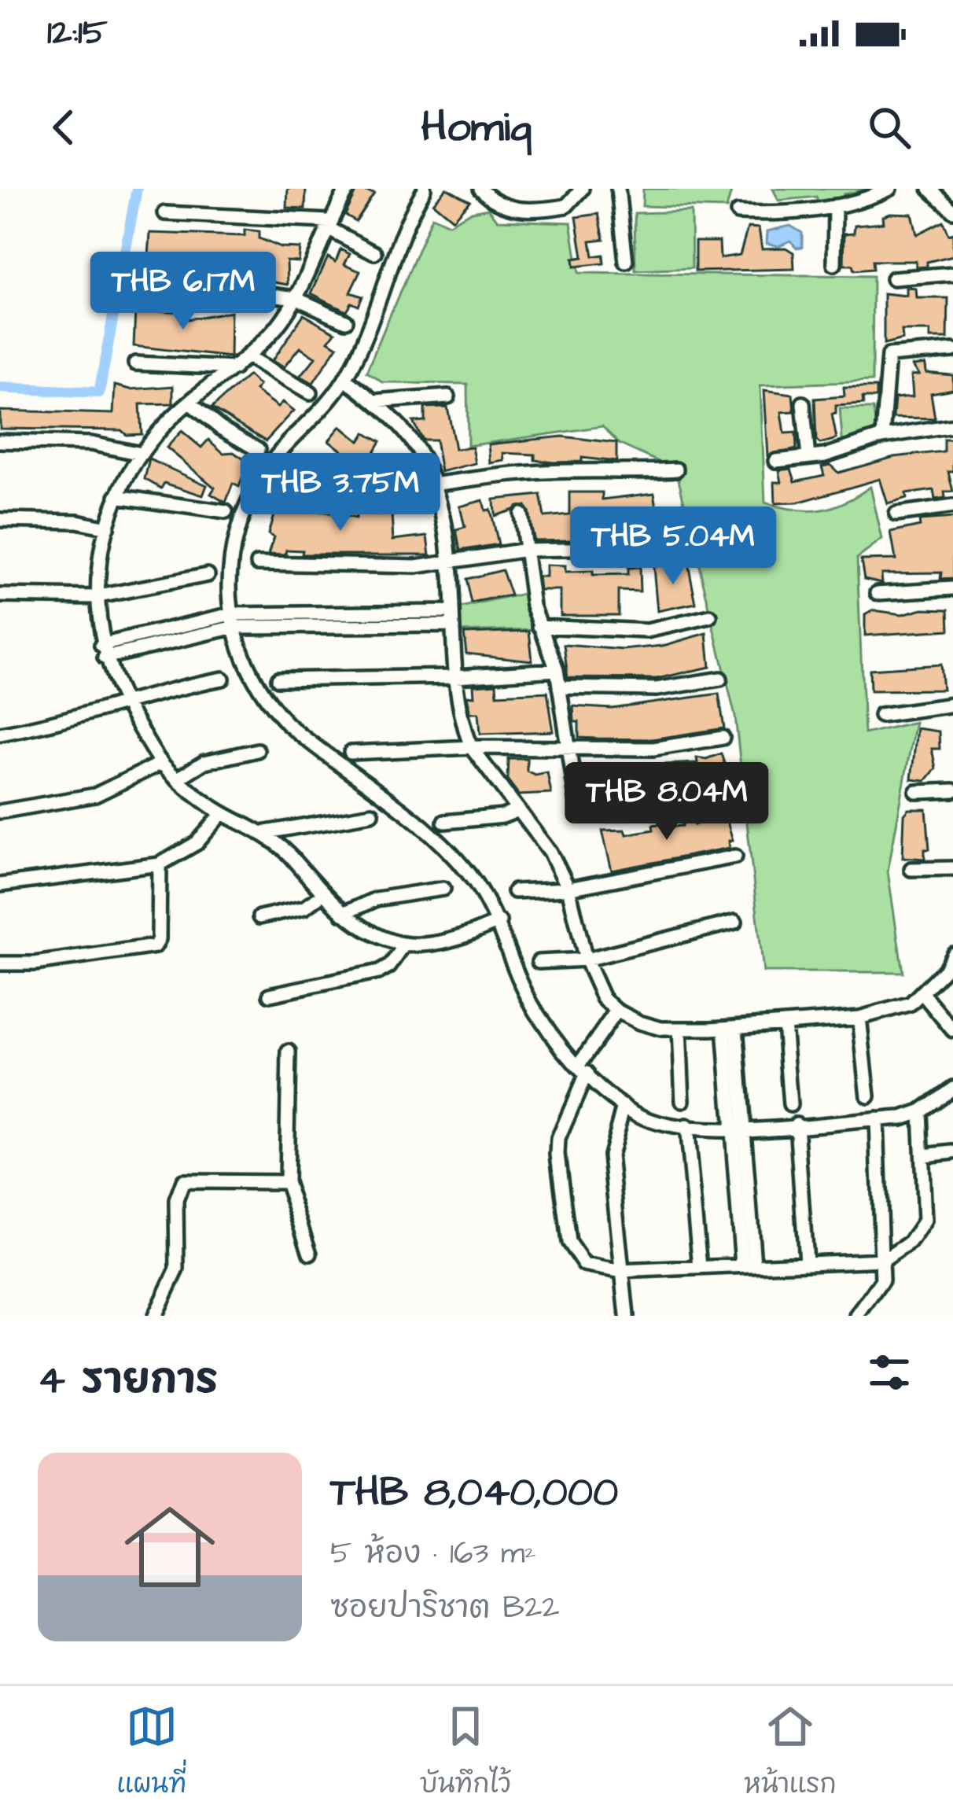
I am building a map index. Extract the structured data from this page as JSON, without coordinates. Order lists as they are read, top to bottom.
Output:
{
  "page": {
    "status": "12:15",
    "header": "Homiq",
    "price": [
      "THB 6.17M",
      "THB 3.75M",
      "THB 5.04M",
      "THB 8.04M"
    ],
    "heading": "4 รายการ",
    "list": [
      {
        "name": "THB 8,040,000",
        "note": "5 ห้อง · 163 m² · ซอยปาริชาต B22"
      }
    ],
    "tabs": ["แผนที่", "บันทึกไว้", "หน้าแรก"]
  }
}
